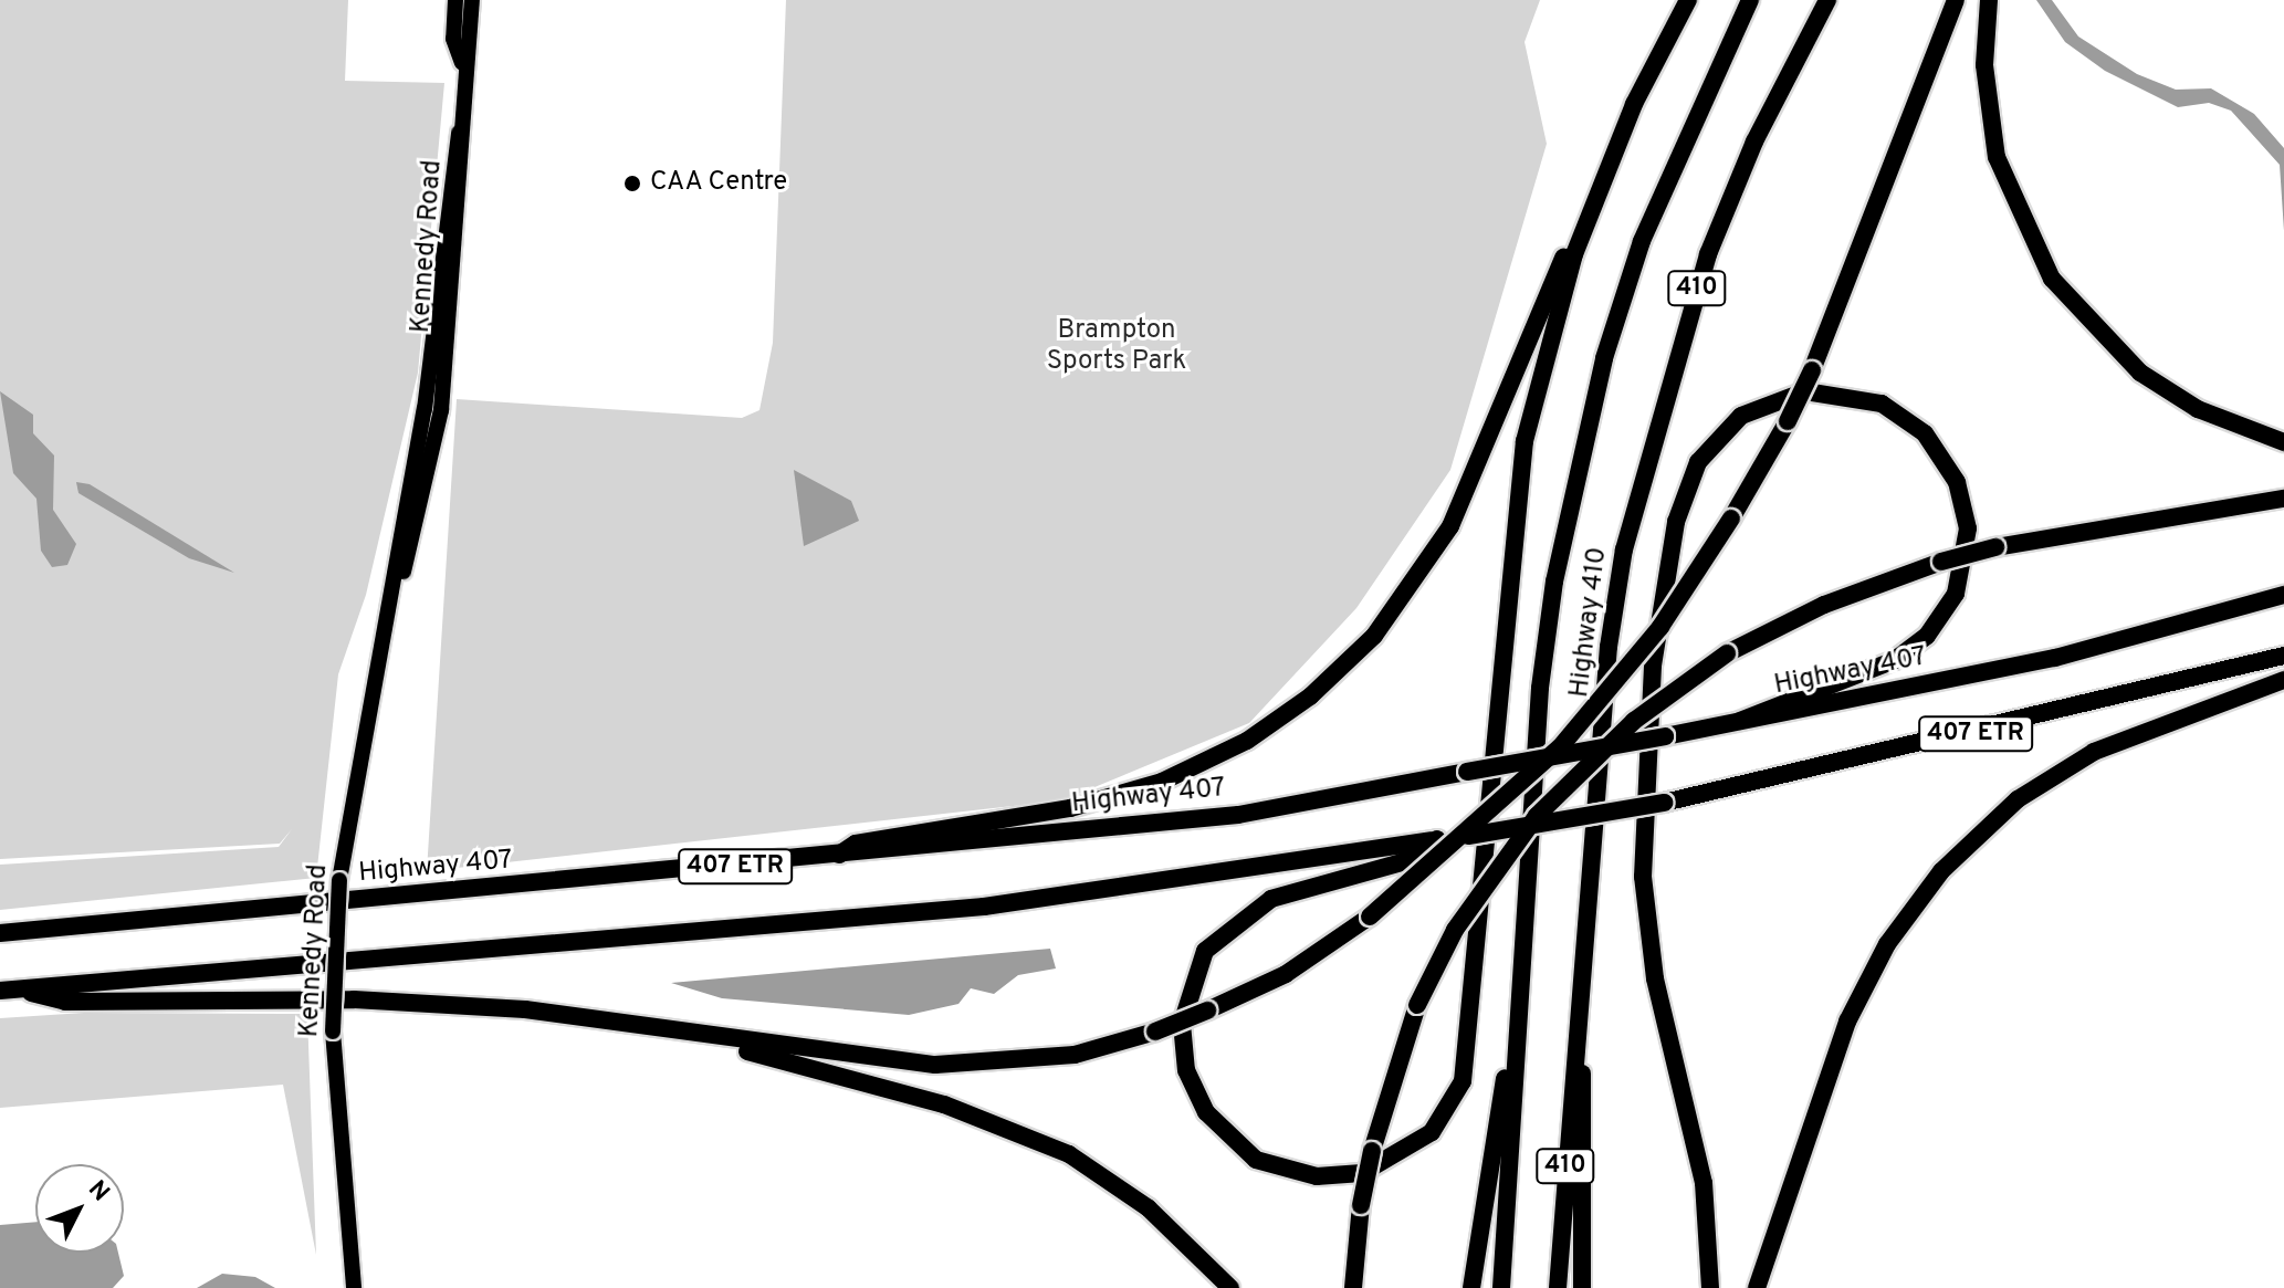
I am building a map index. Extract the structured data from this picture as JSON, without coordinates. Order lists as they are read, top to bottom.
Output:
{
  "streets": {
    "highway": [
      "410",
      "Highway 410",
      "Highway 407",
      "407 ETR"
    ],
    "main road": ["Kennedy Road"]
  },
  "parks": ["Brampton Sports Park"],
  "places": ["CAA Centre"],
  "north": "top right"
}
